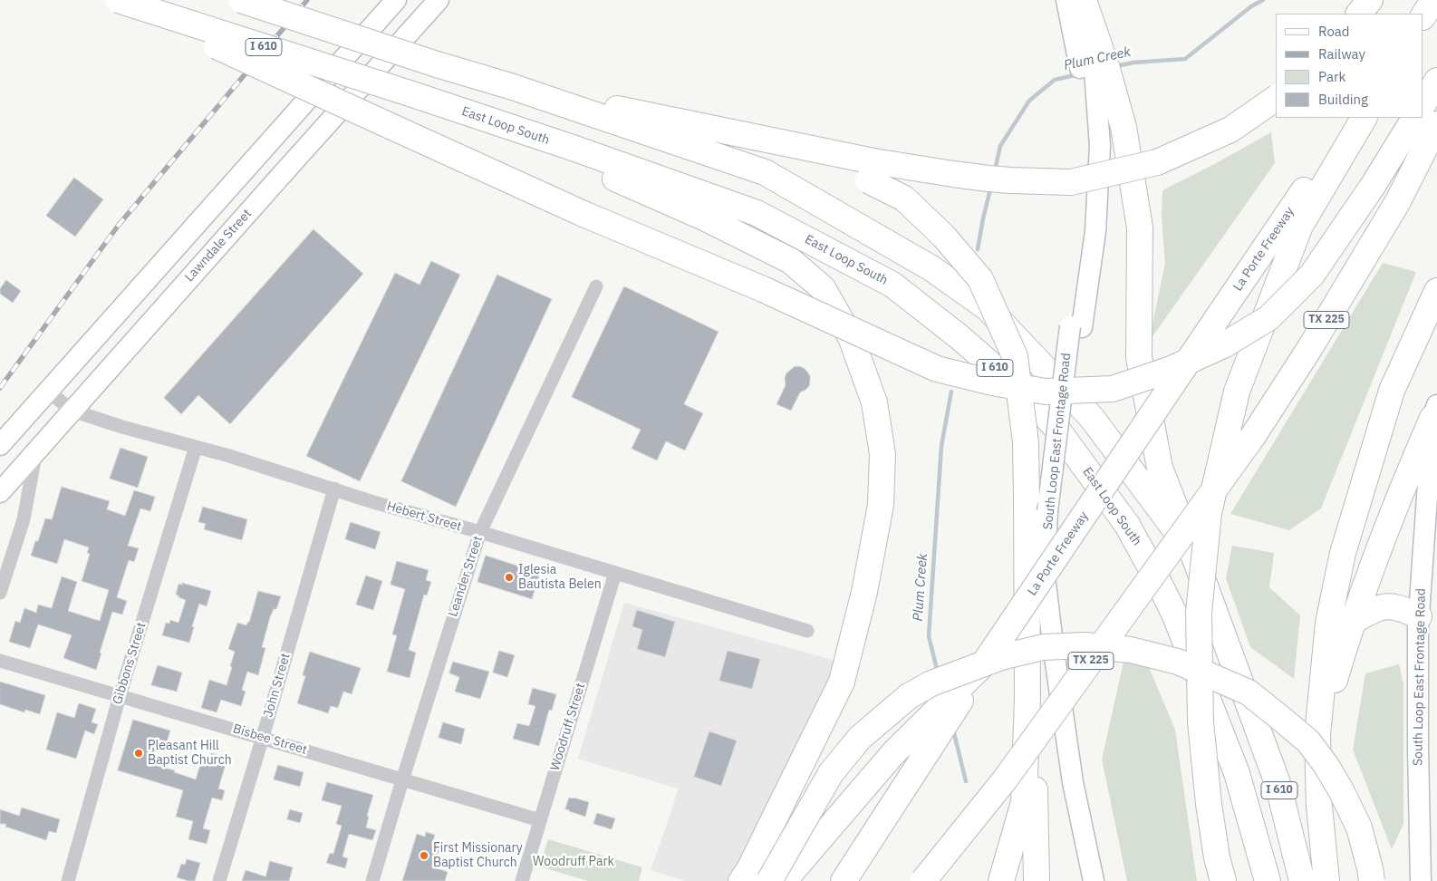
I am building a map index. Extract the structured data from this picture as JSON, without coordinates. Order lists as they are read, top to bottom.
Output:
{
  "streets": {
    "highway": [
      "I 610",
      "East Loop South",
      "La Porte Freeway",
      "TX 225"
    ],
    "main road": ["Lawndale Street", "South Loop East Frontage Road"],
    "street": [
      "Hebert Street",
      "Leander Street",
      "Gibbons Street",
      "John Street",
      "Woodruff Street",
      "Bisbee Street"
    ]
  },
  "crossings": [
    ["Lawndale Street", "Hebert Street"],
    ["Hebert Street", "Leander Street"],
    ["Hebert Street", "Gibbons Street"],
    ["Hebert Street", "John Street"],
    ["Hebert Street", "Woodruff Street"],
    ["Leander Street", "Bisbee Street"],
    ["Gibbons Street", "Bisbee Street"],
    ["John Street", "Bisbee Street"],
    ["Woodruff Street", "Bisbee Street"]
  ],
  "water": ["Plum Creek"],
  "parks": ["Woodruff Park"],
  "places": ["Iglesia Bautista Belen", "Pleasant Hill Baptist Church", "First Missionary Baptist Church"],
  "legend": [
    "Road",
    "Railway",
    "Park",
    "Building"
  ]
}
